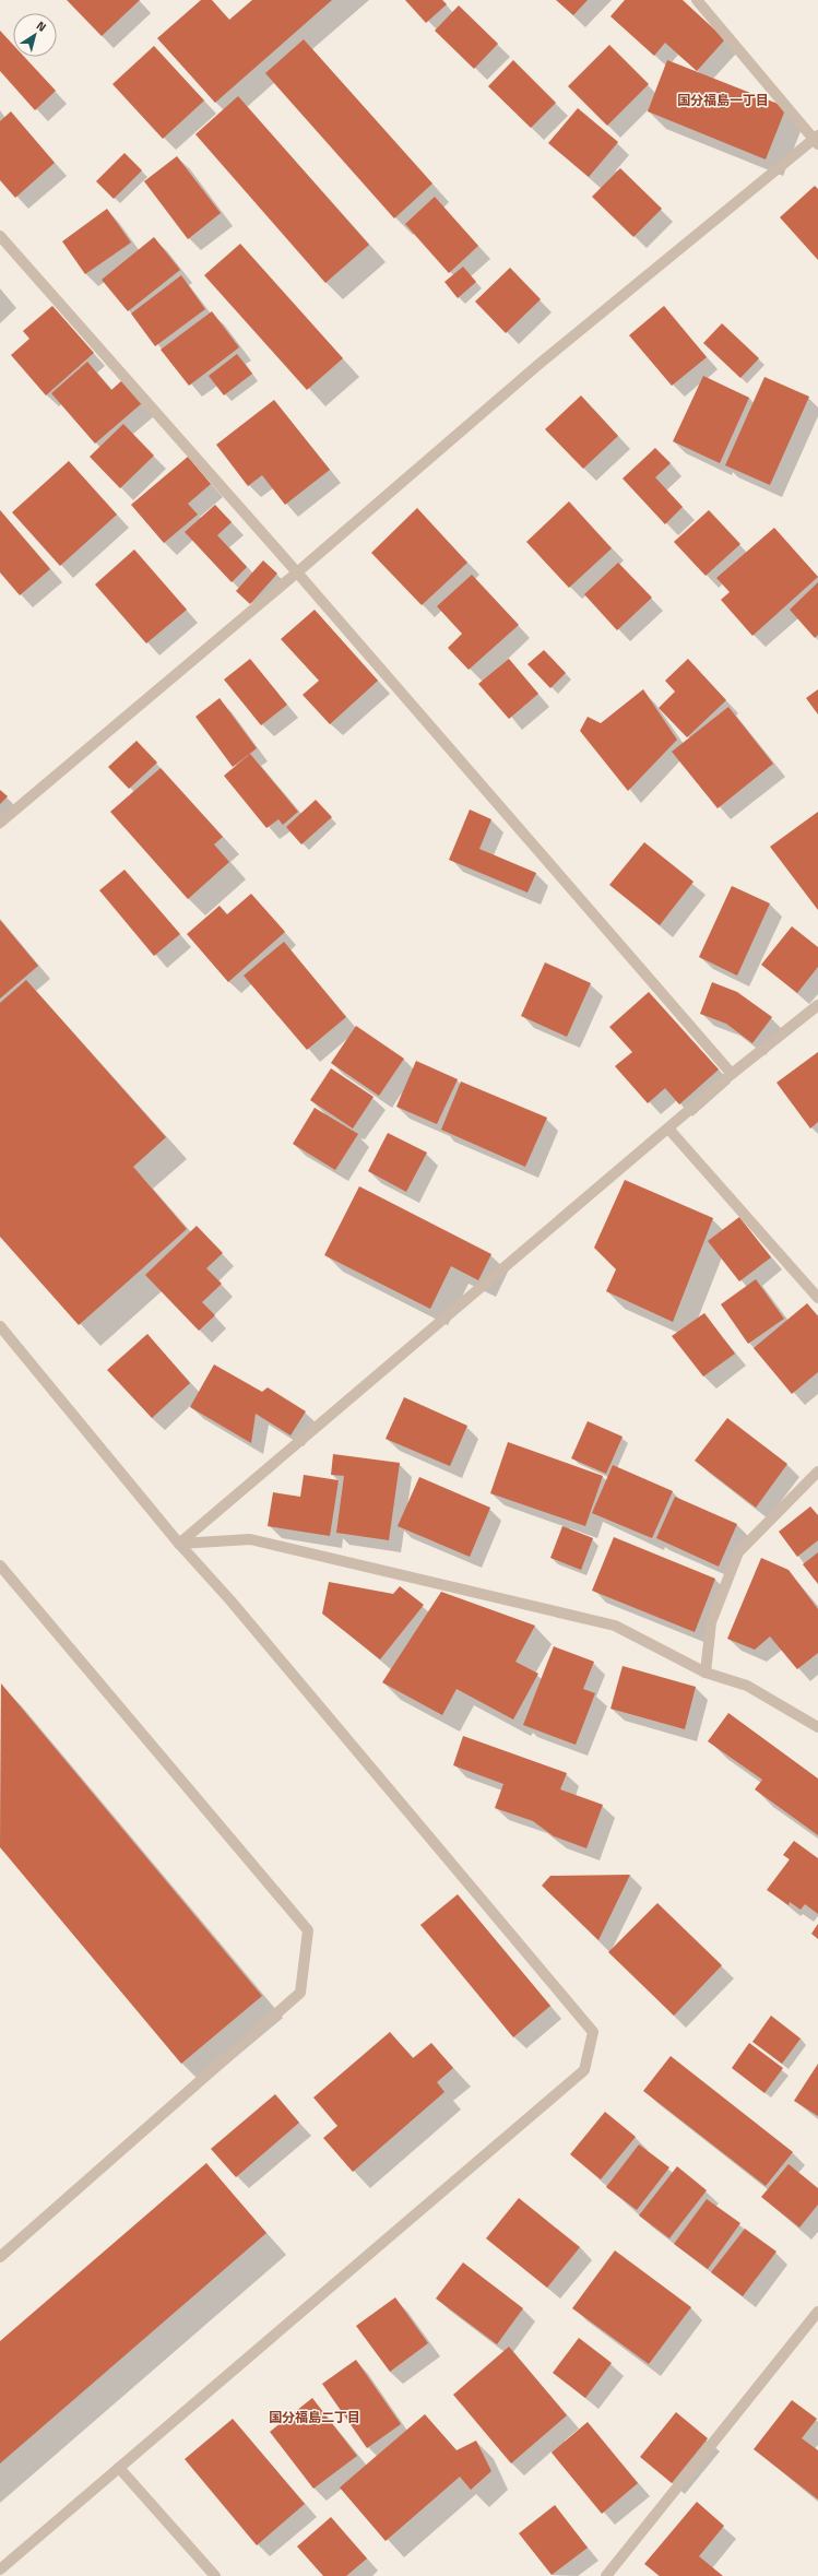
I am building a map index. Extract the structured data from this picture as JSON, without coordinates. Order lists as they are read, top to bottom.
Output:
{
  "districts": ["国分福島一丁目", "国分福島二丁目"],
  "north": "top right"
}
